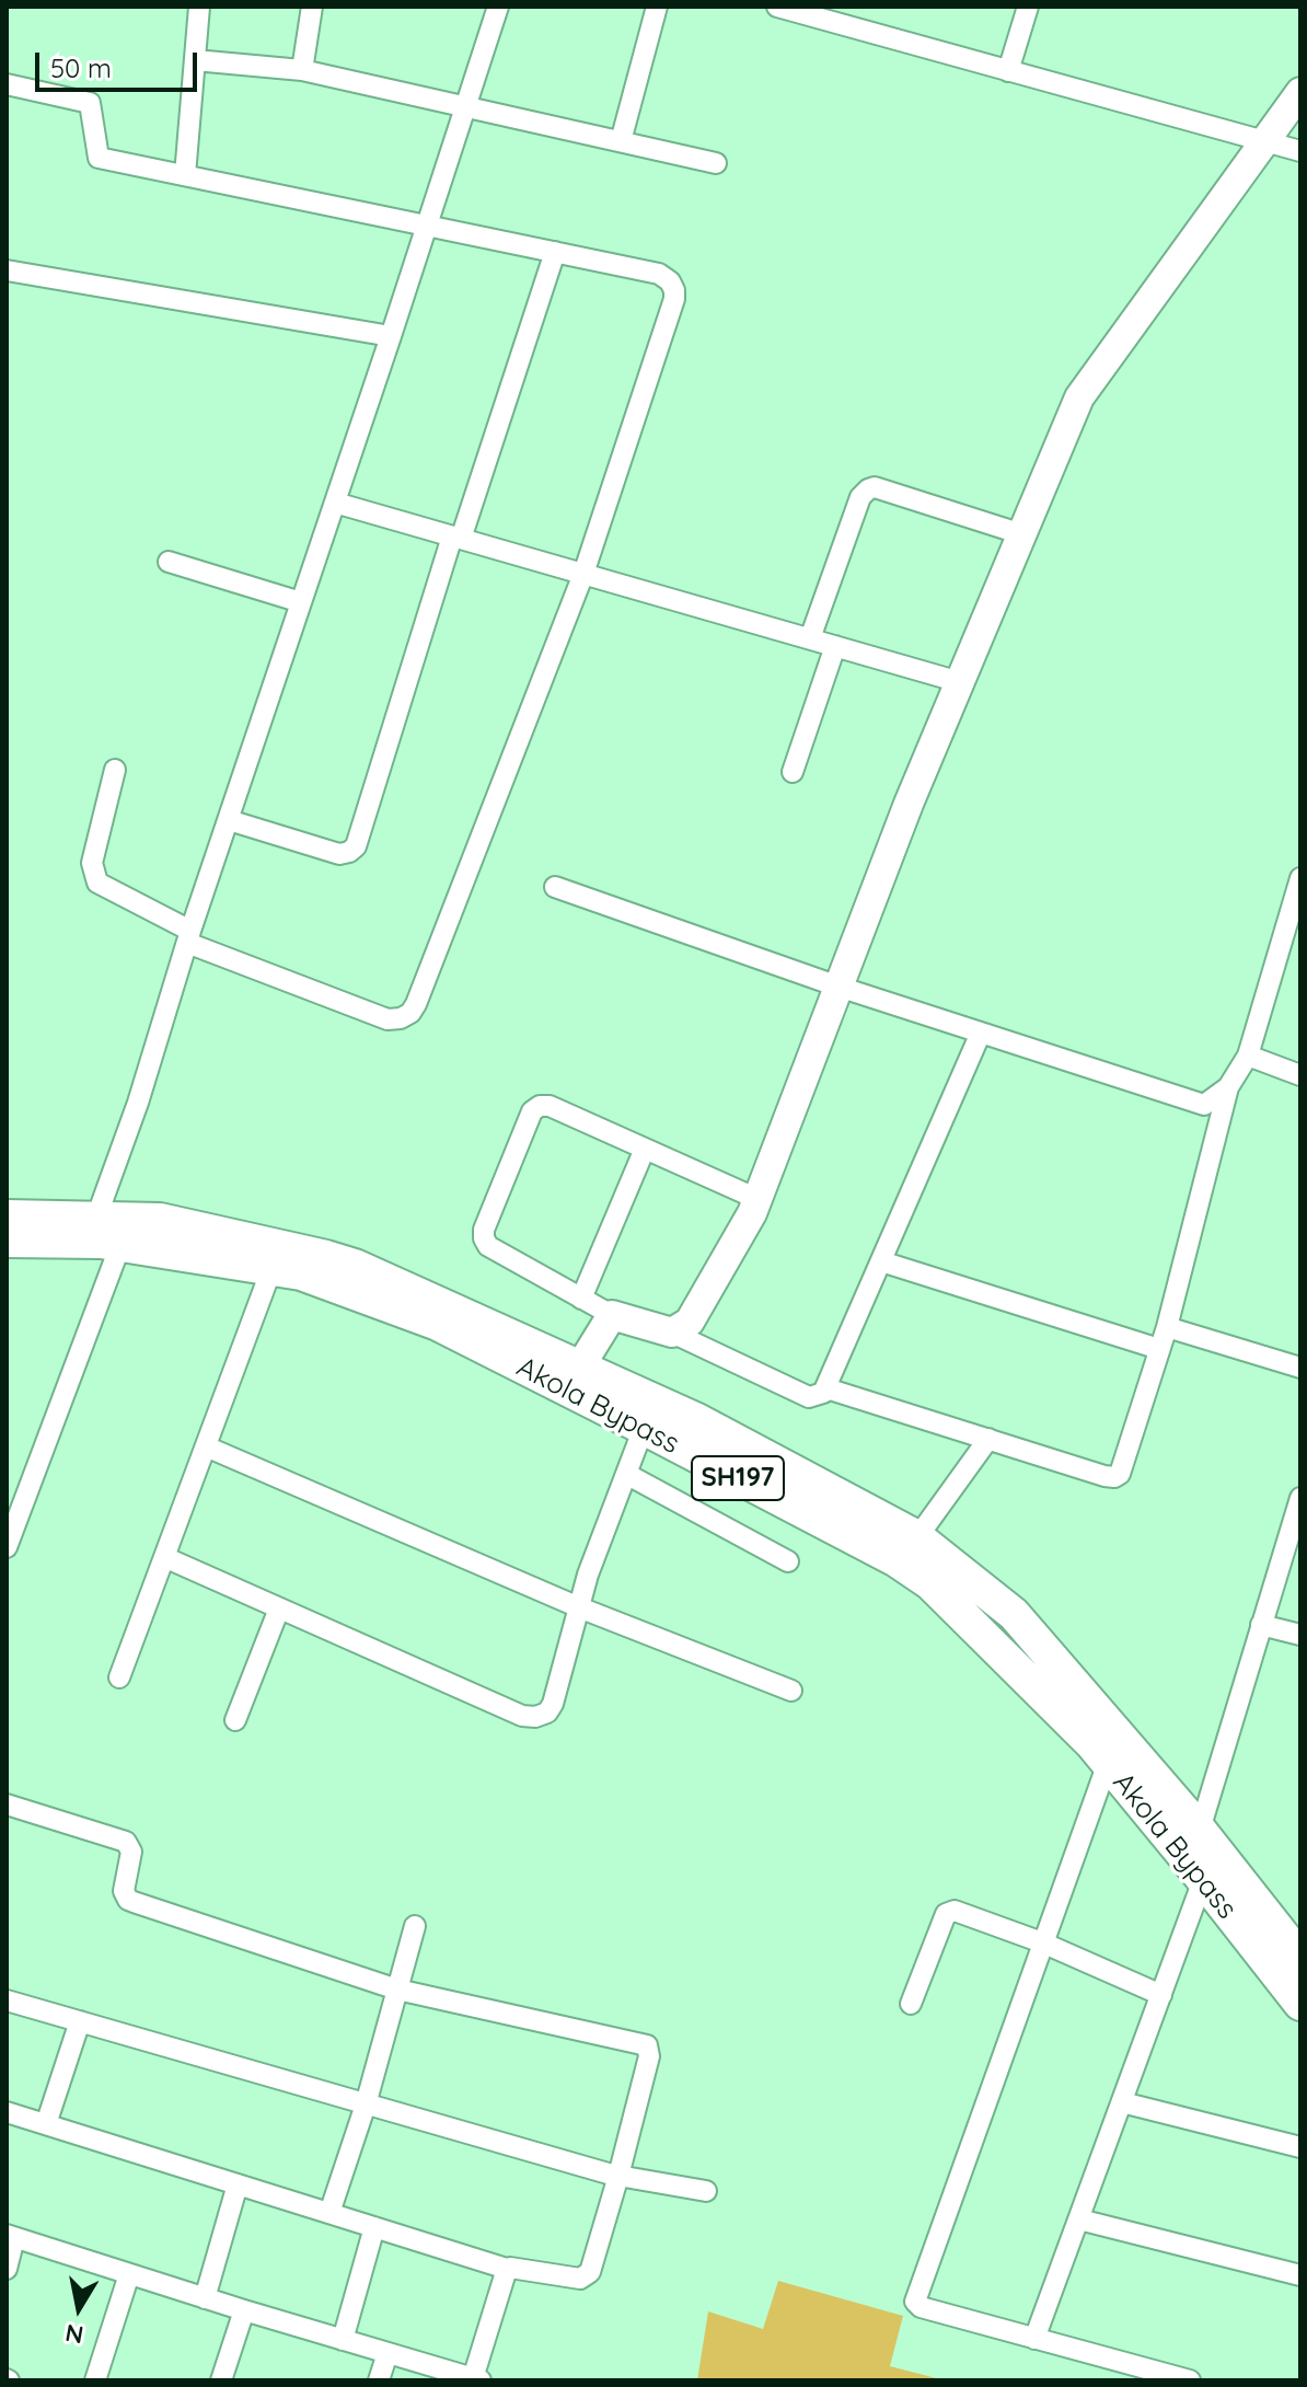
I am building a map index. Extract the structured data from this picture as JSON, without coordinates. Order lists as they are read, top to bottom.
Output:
{
  "streets": {
    "main road": ["Akola Bypass", "SH197"]
  },
  "scale_bar": "50 m",
  "north": "bottom"
}
